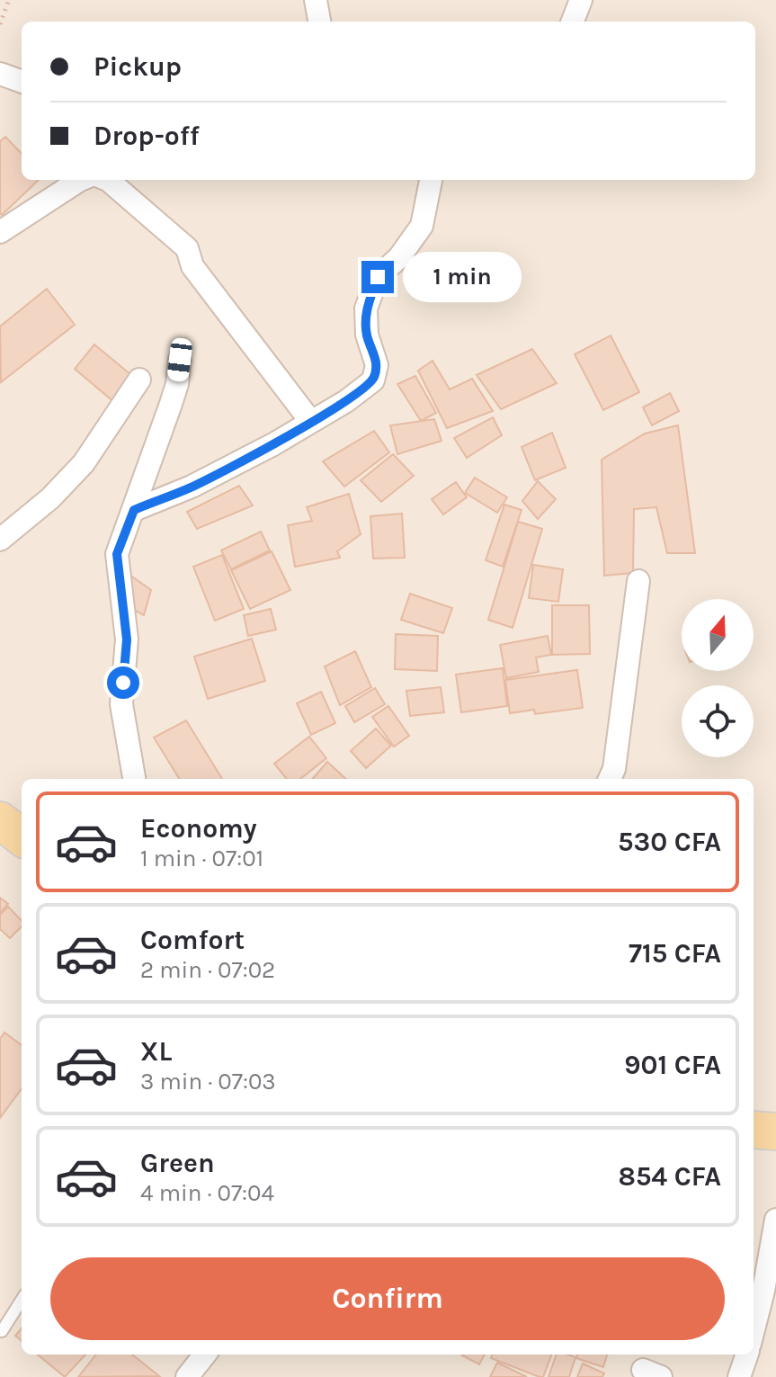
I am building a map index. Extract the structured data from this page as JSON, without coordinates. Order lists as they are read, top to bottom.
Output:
{
  "north": "top",
  "page": {
    "banner": ["Pickup", "Drop-off"],
    "bubble": "1 min",
    "list": [
      {
        "name": "Economy",
        "note": "1 min · 07:01",
        "value": "530 CFA"
      },
      {
        "name": "Comfort",
        "note": "2 min · 07:02",
        "value": "715 CFA"
      },
      {
        "name": "XL",
        "note": "3 min · 07:03",
        "value": "901 CFA"
      },
      {
        "name": "Green",
        "note": "4 min · 07:04",
        "value": "854 CFA"
      }
    ],
    "buttons": "Confirm"
  }
}
